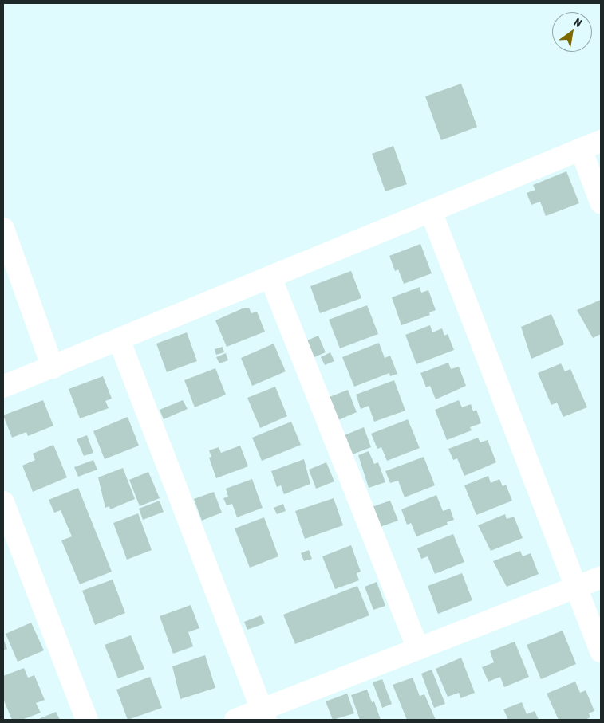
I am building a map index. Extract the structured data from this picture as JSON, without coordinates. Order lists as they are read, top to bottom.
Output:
{
  "north": "top right"
}
